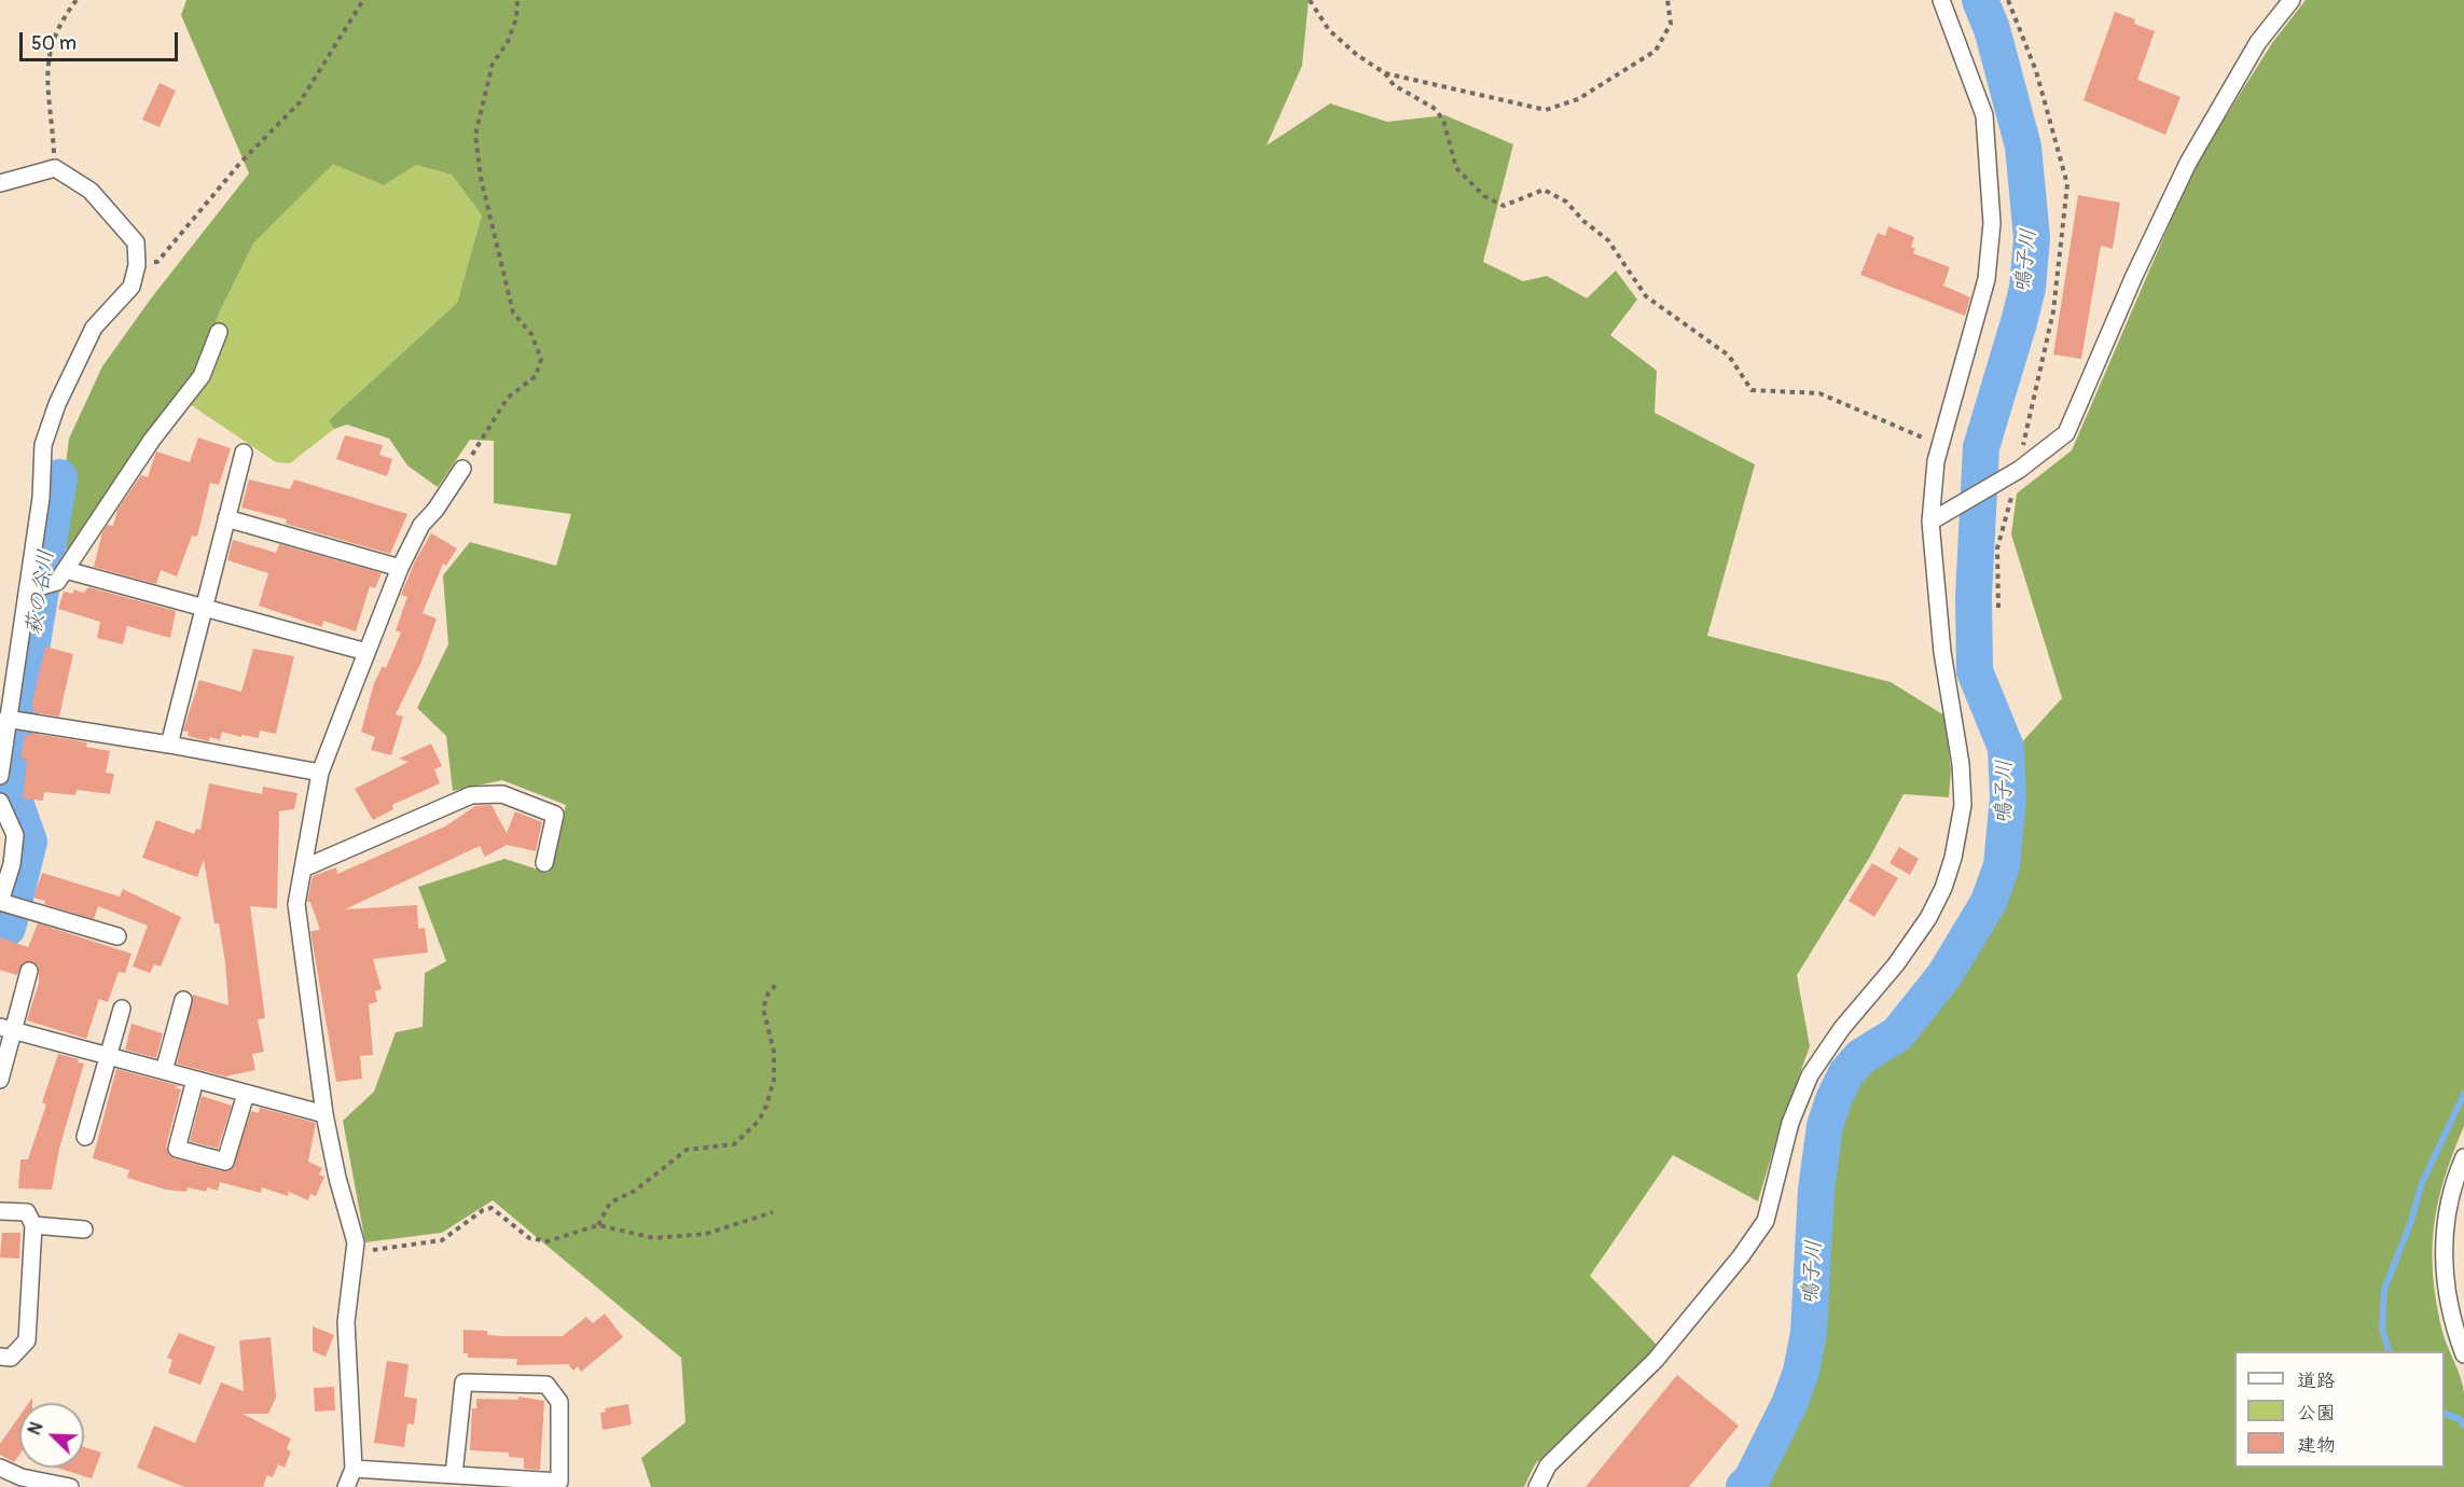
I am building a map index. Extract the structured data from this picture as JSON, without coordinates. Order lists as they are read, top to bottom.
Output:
{
  "water": ["鳴子川", "萩の谷川"],
  "legend": ["道路", "公園", "建物"],
  "scale_bar": "50 m",
  "north": "top left"
}
